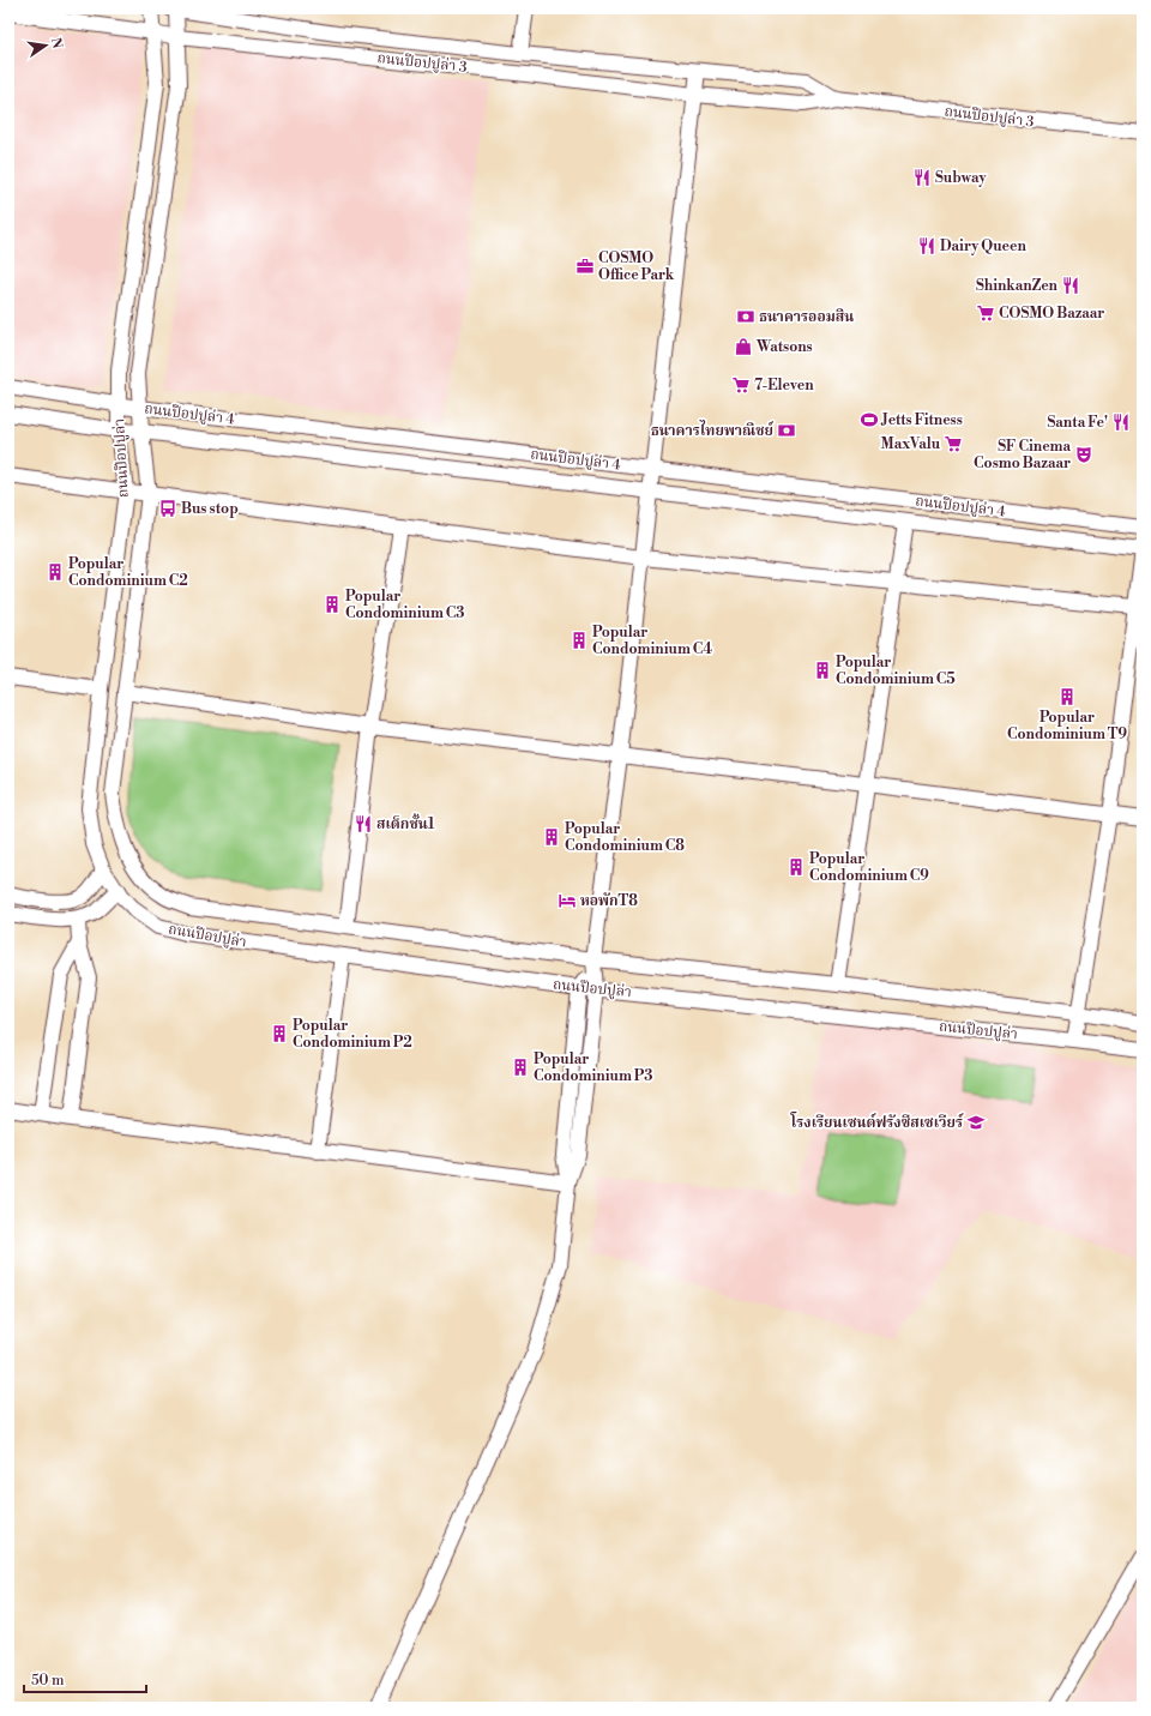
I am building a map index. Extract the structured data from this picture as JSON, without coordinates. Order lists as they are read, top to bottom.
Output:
{
  "streets": {
    "street": ["ถนนป๊อปปูล่า 3", "ถนนป๊อปปูล่า 4", "ถนนป๊อปปูล่า"]
  },
  "crossings": [
    ["ถนนป๊อปปูล่า 3", "ถนนป๊อปปูล่า"],
    ["ถนนป๊อปปูล่า 4", "ถนนป๊อปปูล่า"]
  ],
  "places": {
    "restaurant": [
      "Subway",
      "Dairy Queen",
      "ShinkanZen",
      "Santa Fe'",
      "สเต็กชั้น1"
    ],
    "office": ["COSMO Office Park"],
    "supermarket": ["COSMO Bazaar", "7-Eleven", "MaxValu"],
    "bank": ["ธนาคารออมสิน", "ธนาคารไทยพาณิชย์"],
    "shop": ["Watsons"],
    "sports": ["Jetts Fitness"],
    "theatre": ["SF Cinema Cosmo Bazaar"],
    "bus stop": ["Bus stop"],
    "building": [
      "Popular Condominium C2",
      "Popular Condominium C3",
      "Popular Condominium C4",
      "Popular Condominium C5",
      "Popular Condominium T9",
      "Popular Condominium C8",
      "Popular Condominium C9",
      "Popular Condominium P2",
      "Popular Condominium P3"
    ],
    "hotel": ["หอพักT8"],
    "school or university": ["โรงเรียนเซนต์ฟรังซีสเซเวียร์"]
  },
  "scale_bar": "50 m",
  "north": "right"
}
